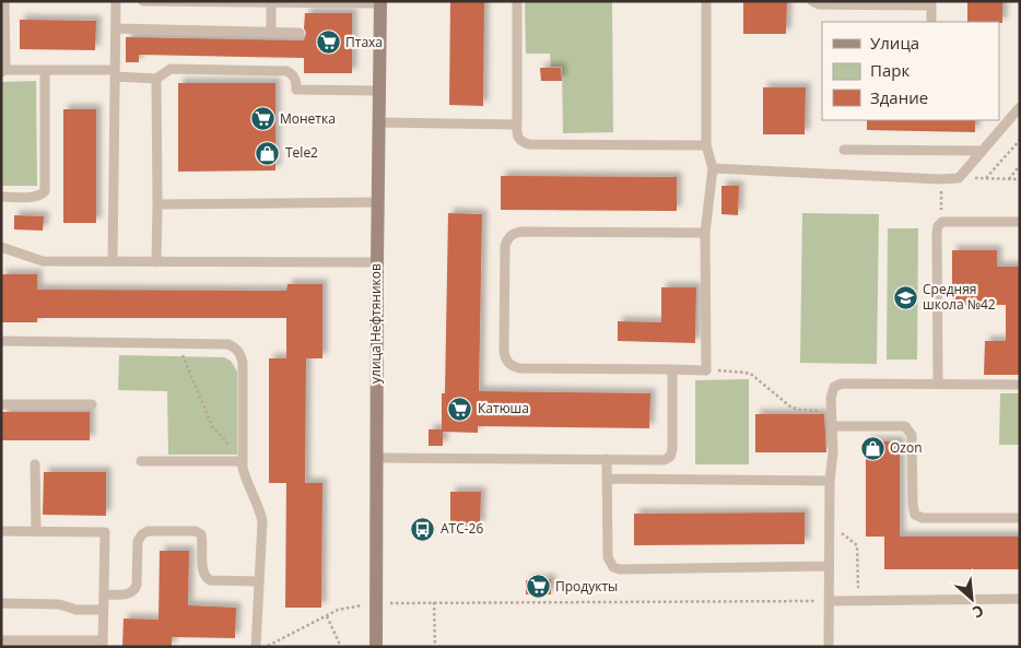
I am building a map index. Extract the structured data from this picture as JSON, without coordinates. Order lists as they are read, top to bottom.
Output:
{
  "streets": {
    "main road": ["улица Нефтяников"]
  },
  "places": {
    "supermarket": [
      "Птаха",
      "Монетка",
      "Катюша",
      "Продукты"
    ],
    "shop": ["Tele2", "Ozon"],
    "school or university": ["Средняя школа №42"],
    "bus stop": ["АТС-26"]
  },
  "legend": ["Улица", "Парк", "Здание"],
  "north": "bottom right"
}
